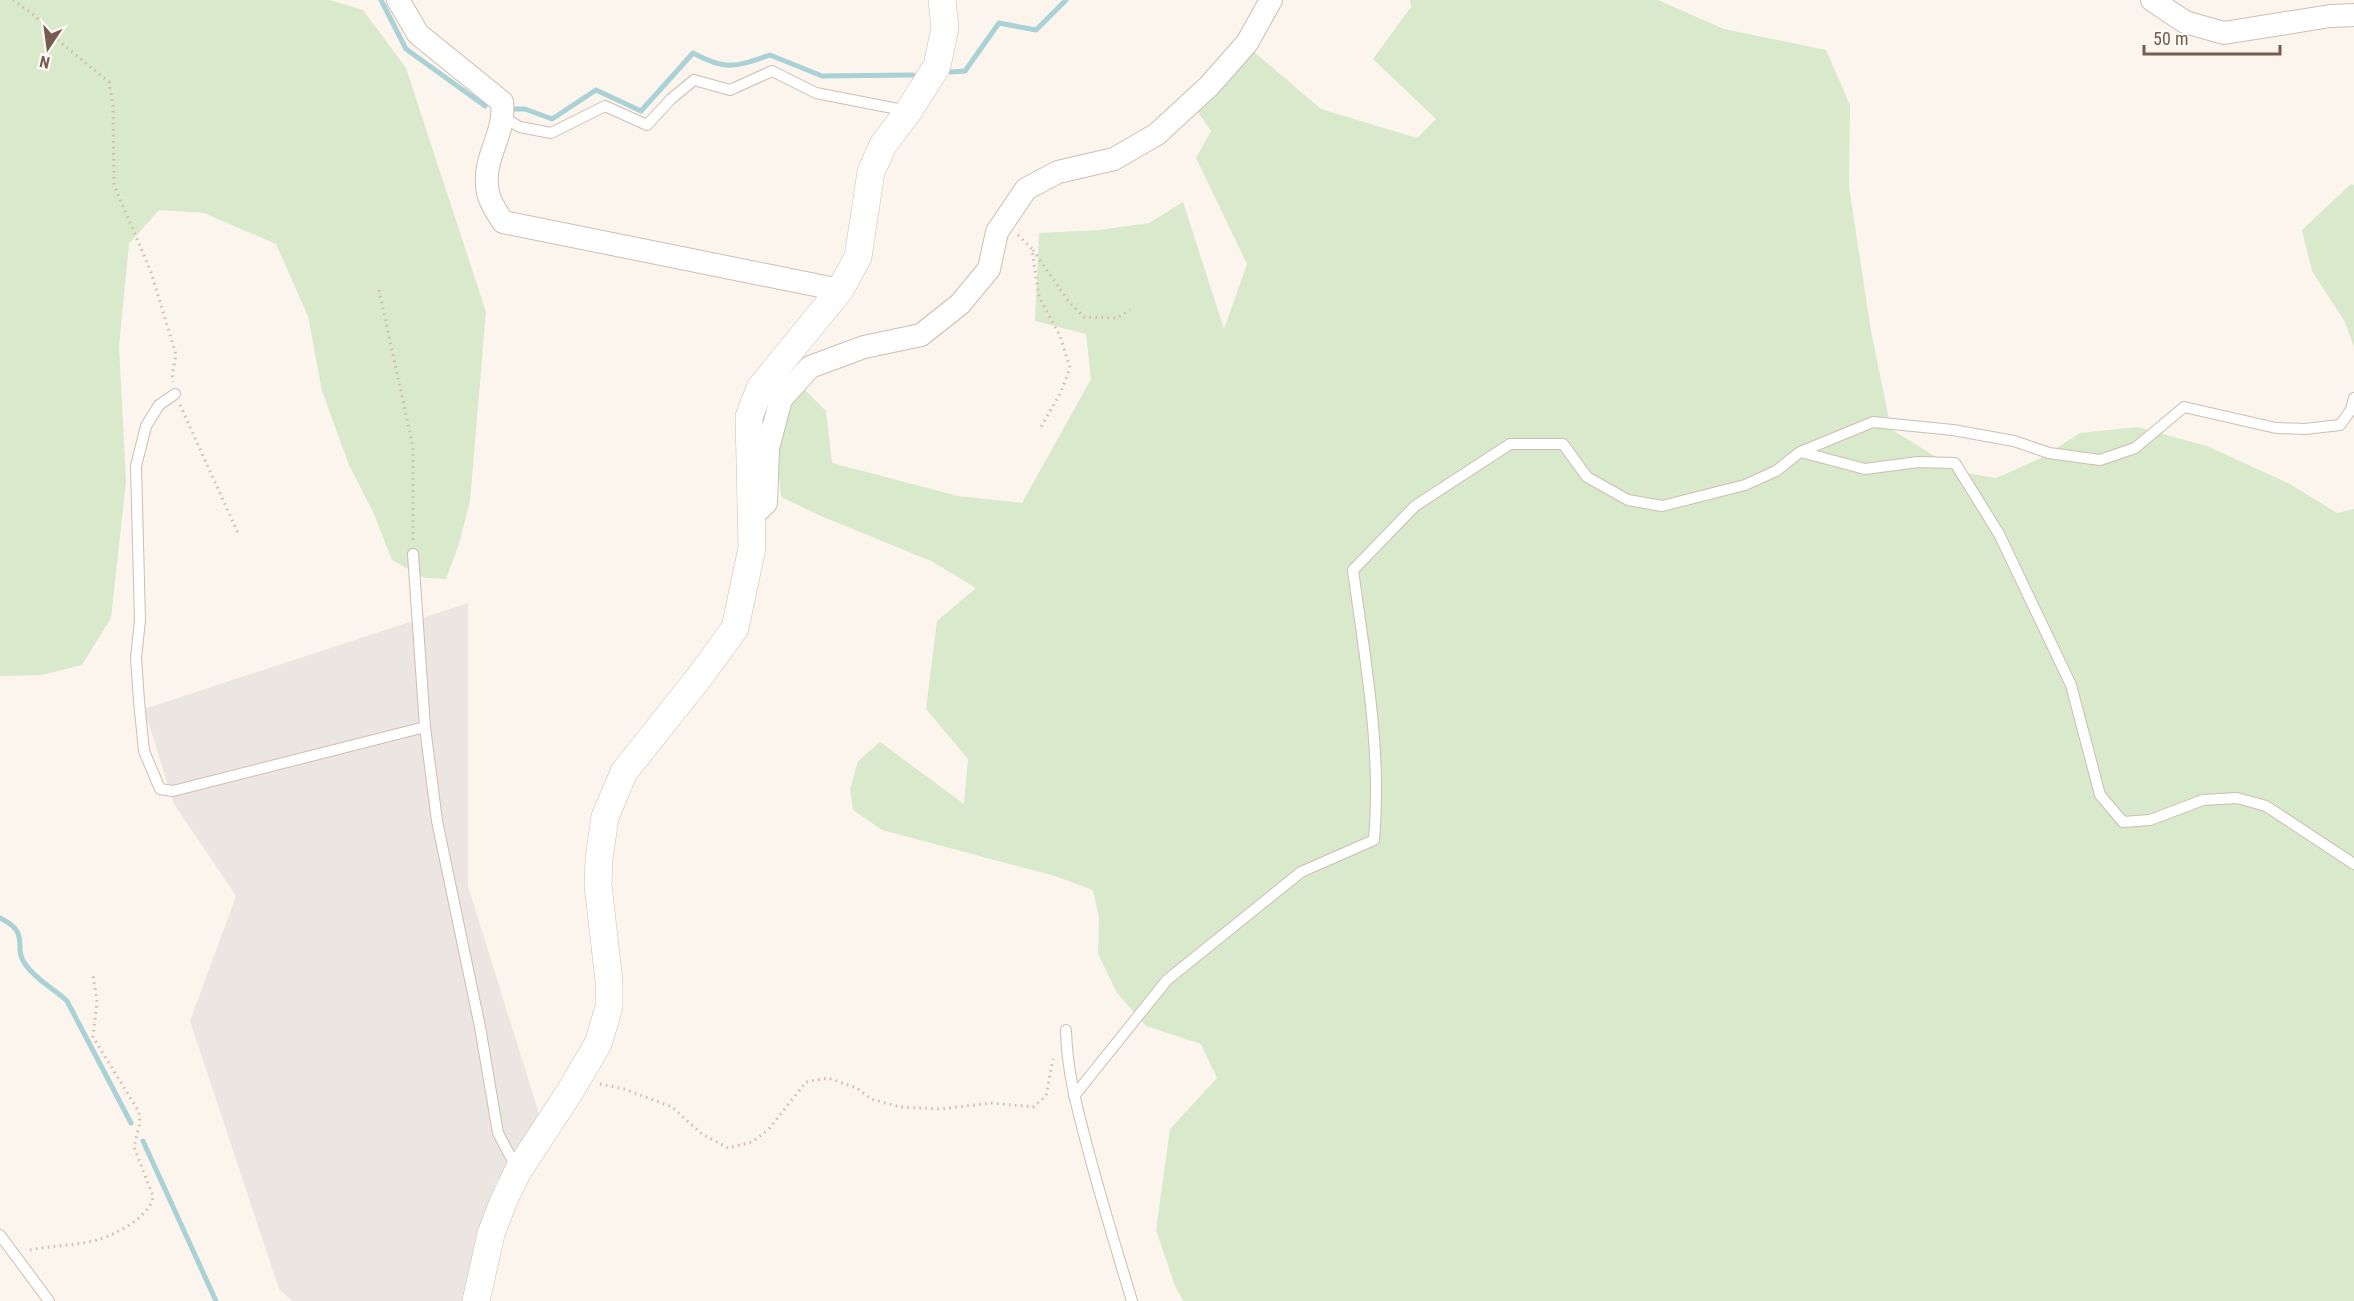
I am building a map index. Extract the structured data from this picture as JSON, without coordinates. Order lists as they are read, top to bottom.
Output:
{
  "scale_bar": "50 m",
  "north": "bottom"
}
